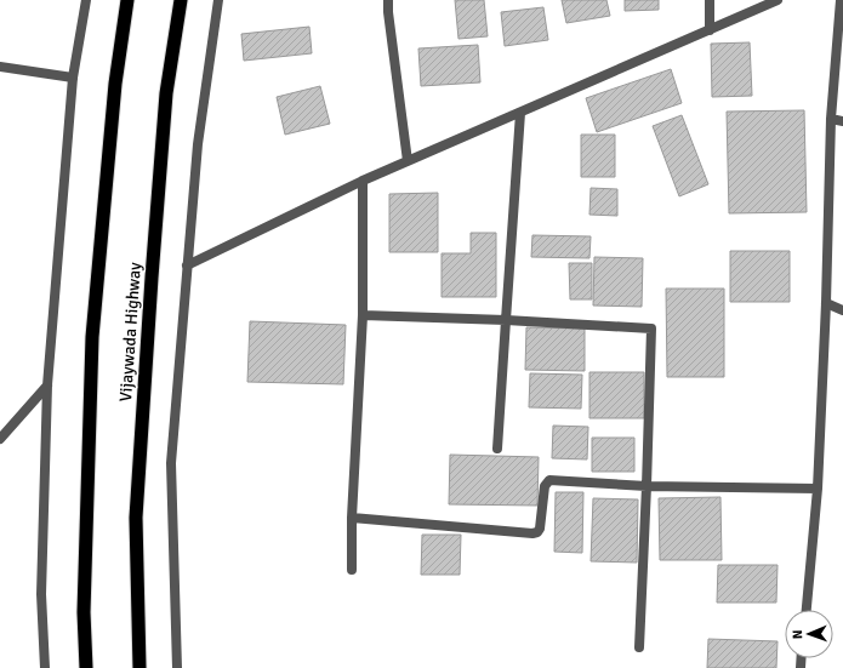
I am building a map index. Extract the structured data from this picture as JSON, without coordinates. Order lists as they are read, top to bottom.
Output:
{
  "streets": {
    "highway": ["Vijaywada Highway"]
  },
  "north": "left"
}
